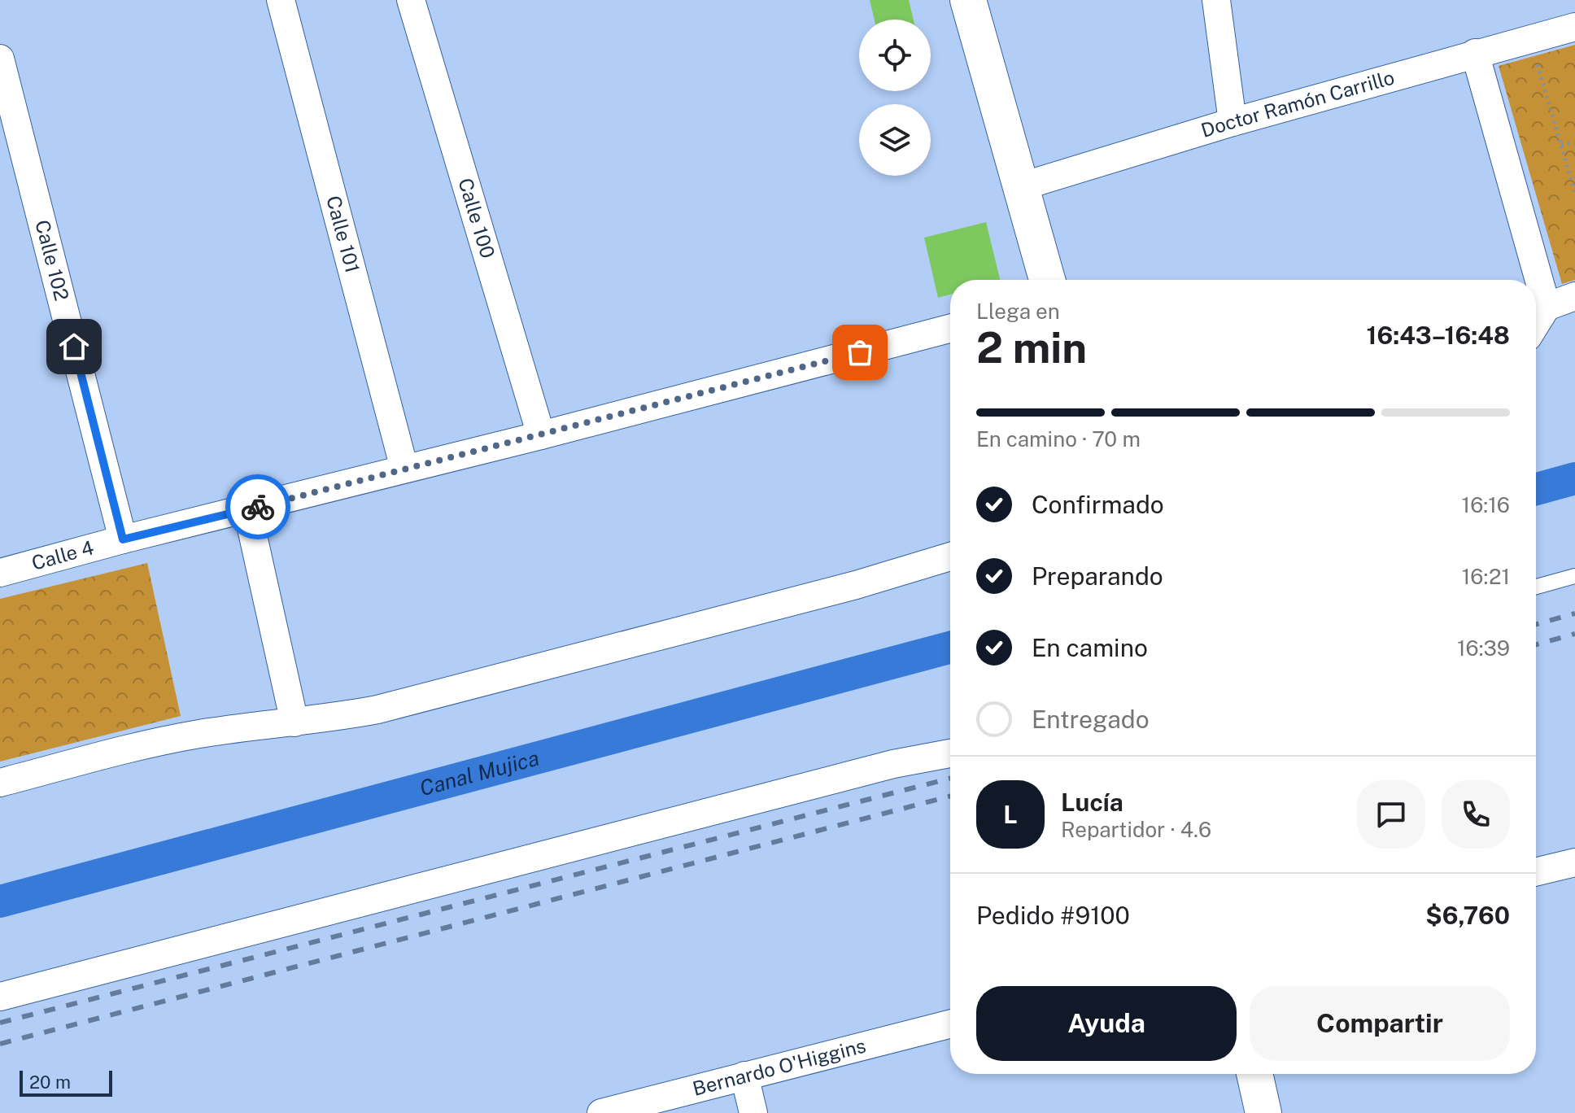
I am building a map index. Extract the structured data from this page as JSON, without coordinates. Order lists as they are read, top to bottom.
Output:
{
  "streets": {
    "street": [
      "Doctor Ramón Carrillo",
      "Calle 100",
      "Calle 101",
      "Calle 102",
      "Calle 4",
      "Bernardo O'Higgins"
    ]
  },
  "crossings": [
    ["Calle 100", "Calle 4"],
    ["Calle 101", "Calle 4"],
    ["Calle 102", "Calle 4"]
  ],
  "water": ["Canal Mujica"],
  "scale_bar": "20 m",
  "page": {
    "heading": ["2 min", "Llega en", "16:43–16:48"],
    "panel": [
      "Lucía",
      "Repartidor · 4.6",
      "Pedido #9100",
      "$6,760"
    ],
    "bar": "En camino · 70 m",
    "list": [
      ["Confirmado", "16:16"],
      ["Preparando", "16:21"],
      ["En camino", "16:39"],
      "Entregado"
    ],
    "round": "L",
    "buttons": ["Ayuda", "Compartir"],
    "scale": "20 m"
  }
}
